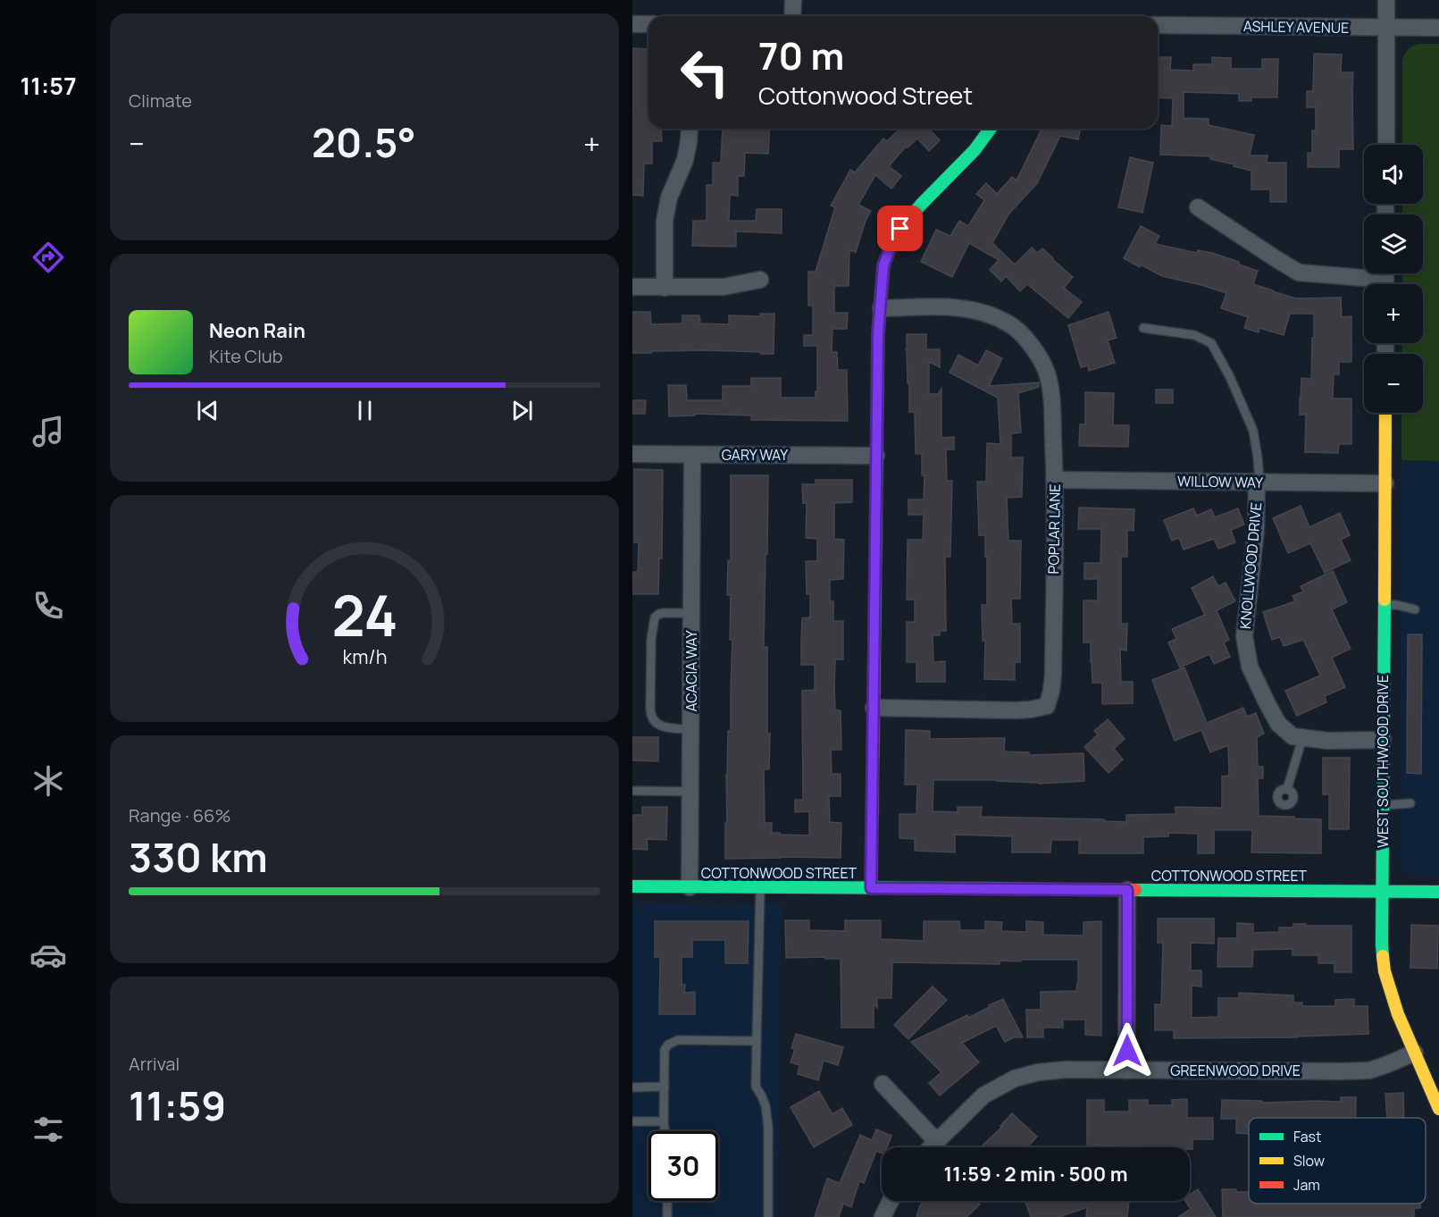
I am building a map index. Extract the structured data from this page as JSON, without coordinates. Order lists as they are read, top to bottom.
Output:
{
  "streets": {
    "street": [
      "ASHLEY AVENUE",
      "GARY WAY",
      "WILLOW WAY",
      "POPLAR LANE",
      "KNOLLWOOD DRIVE",
      "ACACIA WAY",
      "WEST SOUTHWOOD DRIVE",
      "COTTONWOOD STREET",
      "GREENWOOD DRIVE"
    ]
  },
  "crossings": [
    ["GARY WAY", "ACACIA WAY"],
    ["WILLOW WAY", "POPLAR LANE"],
    ["WILLOW WAY", "KNOLLWOOD DRIVE"],
    ["WILLOW WAY", "WEST SOUTHWOOD DRIVE"],
    ["KNOLLWOOD DRIVE", "WEST SOUTHWOOD DRIVE"],
    ["ACACIA WAY", "COTTONWOOD STREET"],
    ["WEST SOUTHWOOD DRIVE", "COTTONWOOD STREET"],
    ["WEST SOUTHWOOD DRIVE", "GREENWOOD DRIVE"]
  ],
  "legend": ["Fast", "Slow", "Jam"],
  "page": {
    "tabs": "11:57",
    "tile": [
      "Climate",
      ["Range · 66%", "330 km"],
      ["Arrival", "11:59"]
    ],
    "turn": ["70 m", "Cottonwood Street"],
    "heat": ["−", "20.5°", "+"],
    "map_buttons": ["+", "−"],
    "song": ["Neon Rain", "Kite Club"],
    "limit": "30",
    "trip": "11:59 · 2 min · 500 m",
    "gauge": ["24", "km/h"]
  }
}
